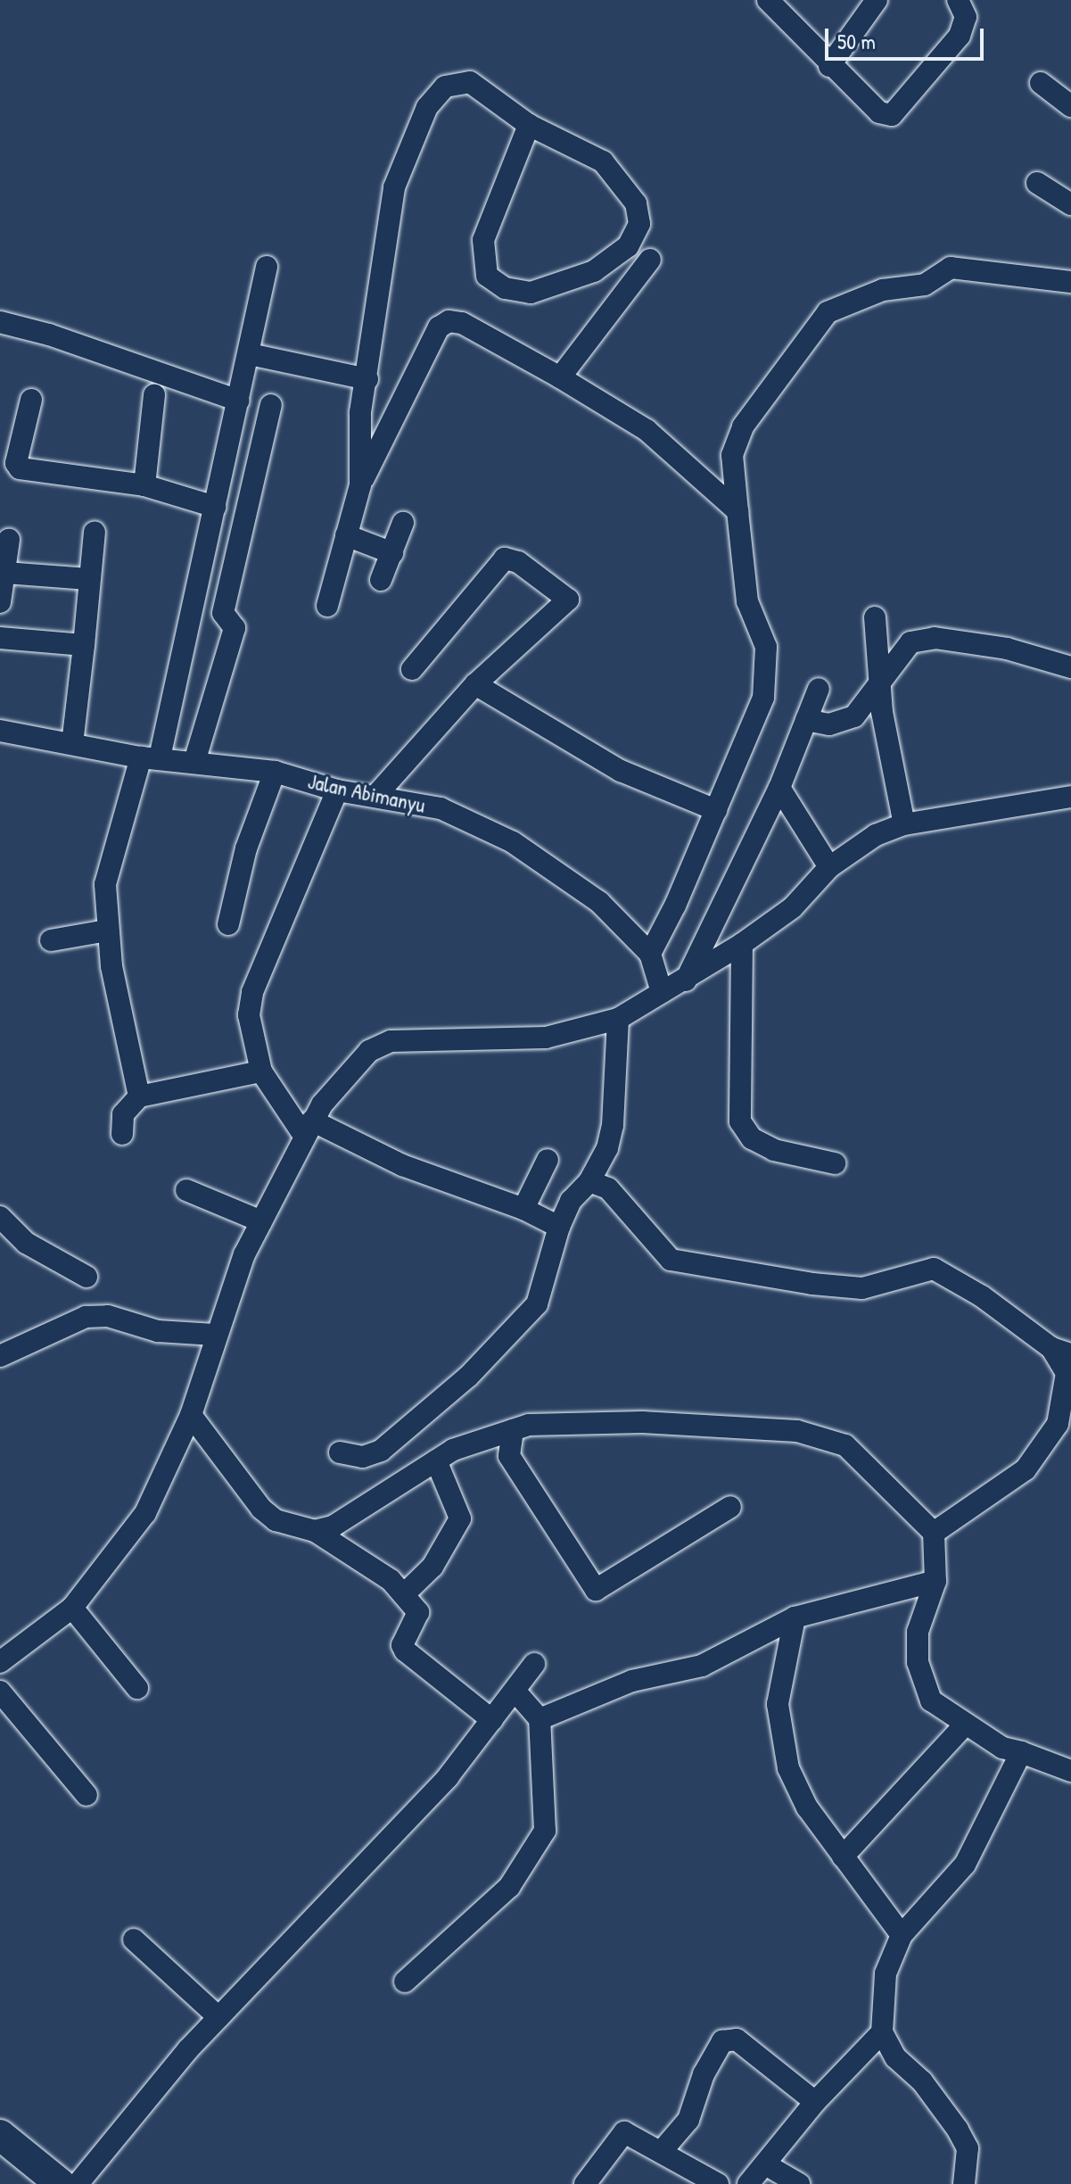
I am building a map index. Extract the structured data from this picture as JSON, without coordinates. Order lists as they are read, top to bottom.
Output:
{
  "streets": {
    "street": ["Jalan Abimanyu"]
  },
  "scale_bar": "50 m"
}
